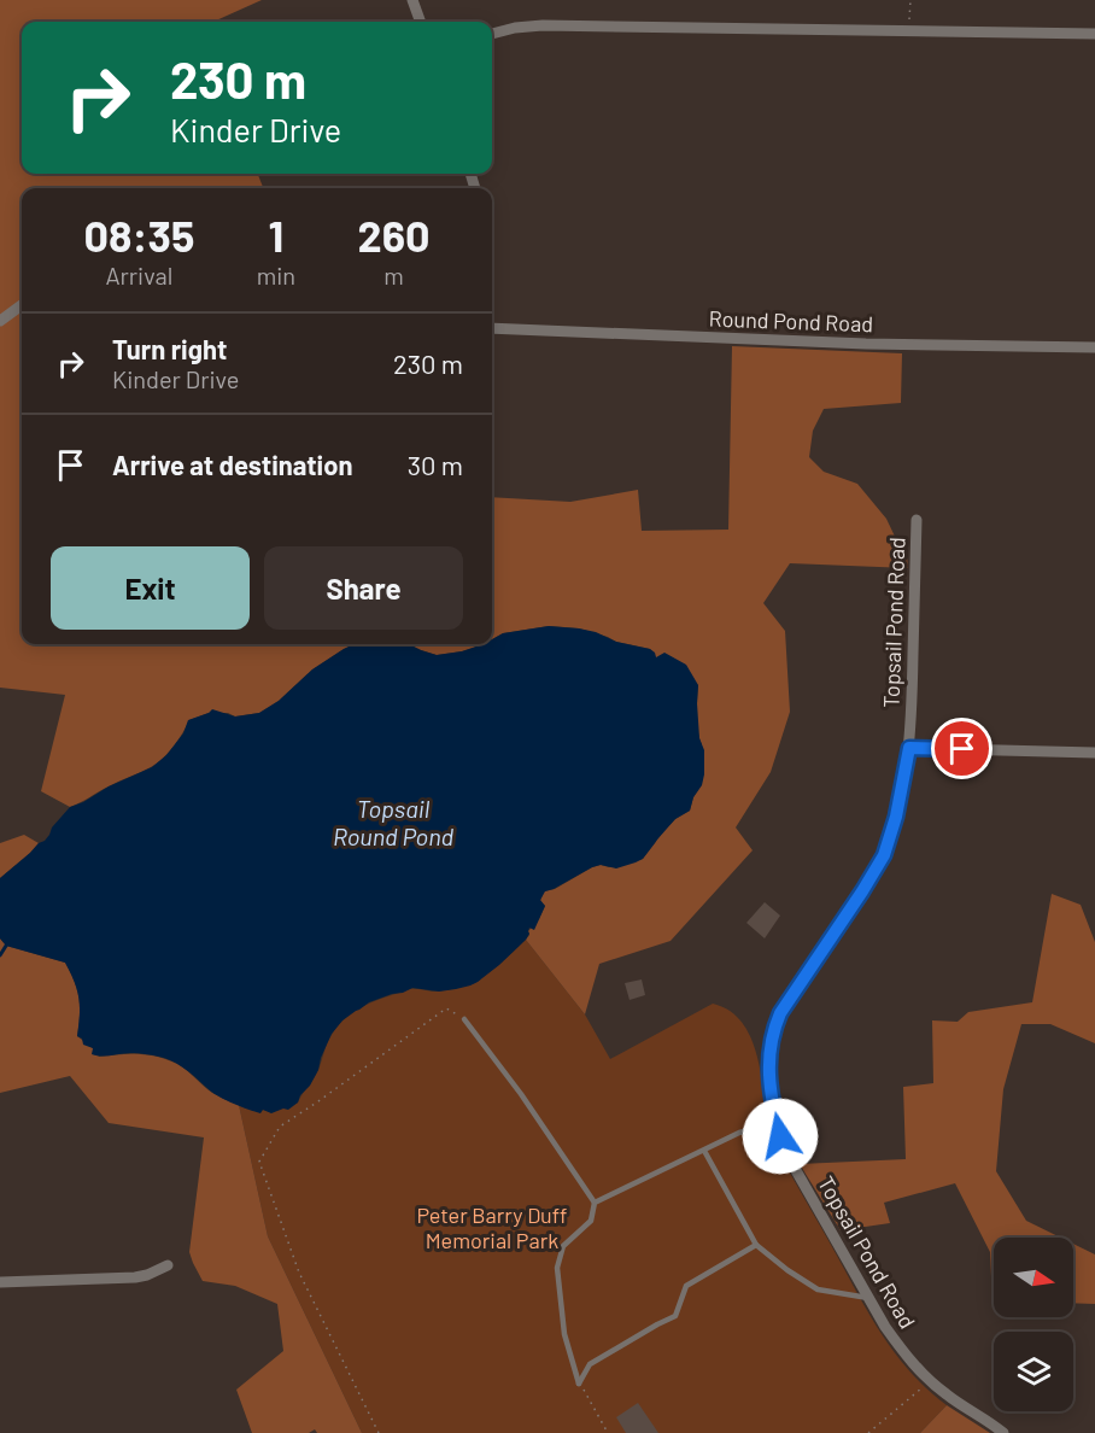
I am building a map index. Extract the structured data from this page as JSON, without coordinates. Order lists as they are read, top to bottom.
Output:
{
  "streets": {
    "street": ["Round Pond Road", "Topsail Pond Road"]
  },
  "water": ["Topsail Round Pond"],
  "parks": ["Peter Barry Duff Memorial Park"],
  "north": "right",
  "page": {
    "turn": ["230 m", "Kinder Drive"],
    "eta": [
      "08:35",
      "Arrival",
      "1",
      "min",
      "260",
      "m"
    ],
    "list": [
      {
        "name": "Turn right",
        "note": "Kinder Drive",
        "value": "230 m"
      },
      {
        "name": "Arrive at destination",
        "value": "30 m"
      }
    ],
    "buttons": ["Exit", "Share"]
  }
}
